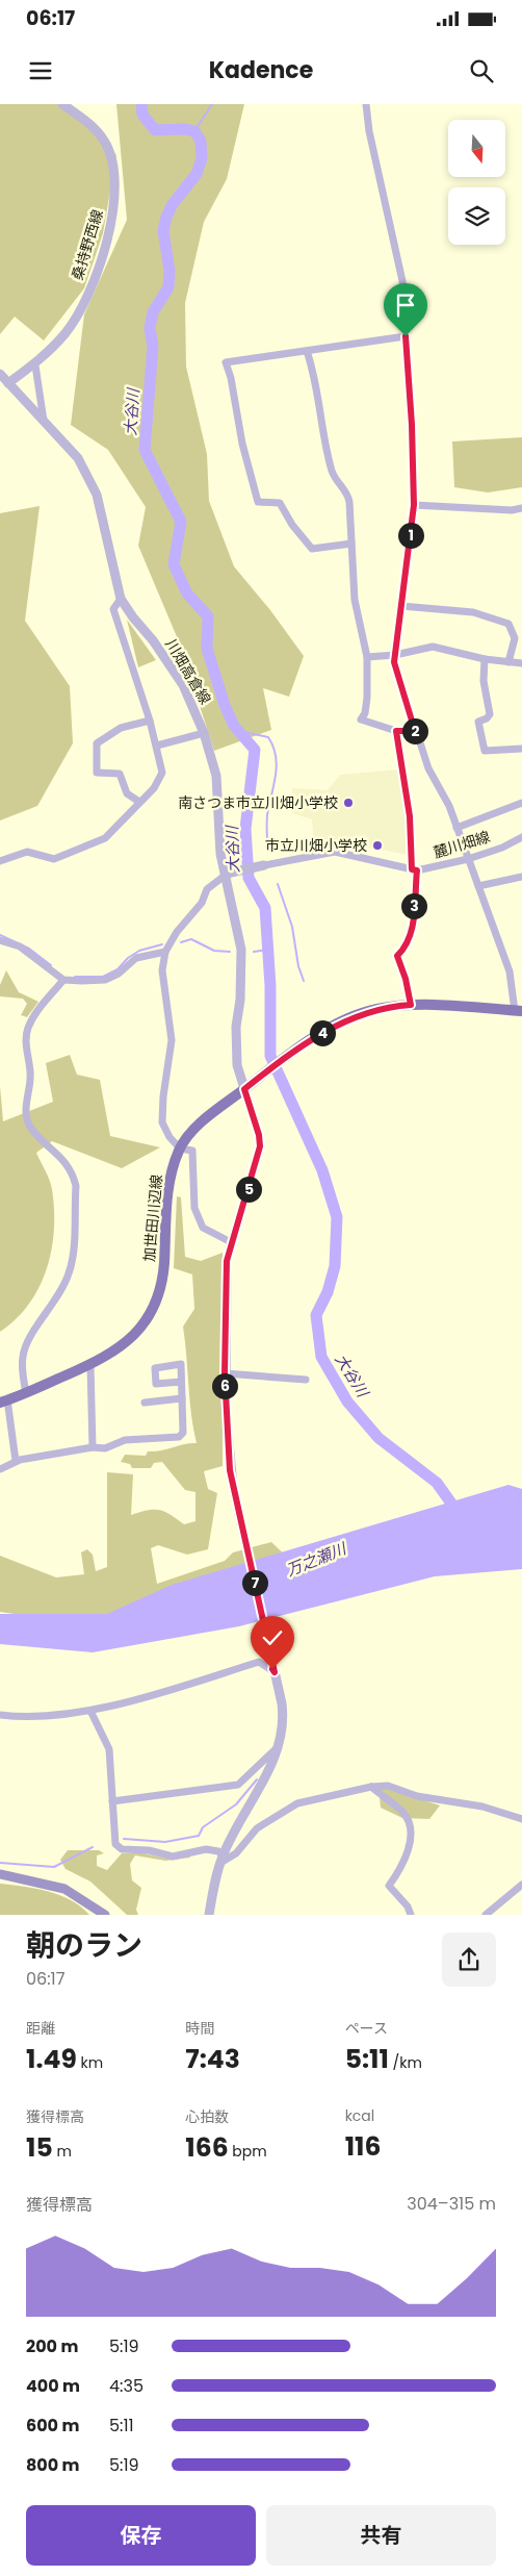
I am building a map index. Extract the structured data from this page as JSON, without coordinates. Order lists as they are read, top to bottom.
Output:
{
  "streets": {
    "main road": ["加世田川辺線"],
    "street": ["桑持野西線", "川畑高倉線", "麓川畑線"]
  },
  "crossings": [
    ["桑持野西線", "川畑高倉線"],
    ["川畑高倉線", "麓川畑線"],
    ["川畑高倉線", "加世田川辺線"]
  ],
  "water": ["大谷川", "万之瀬川"],
  "places": ["南さつま市立川畑小学校", "市立川畑小学校"],
  "north": "bottom",
  "page": {
    "status": "06:17",
    "header": "Kadence",
    "pins": [
      "1",
      "2",
      "3",
      "4",
      "5",
      "6",
      "7"
    ],
    "heading": ["朝のラン", "06:17"],
    "stats": [
      ["距離", "1.49 km"],
      ["時間", "7:43"],
      ["ペース", "5:11 /km"],
      ["獲得標高", "15 m"],
      ["心拍数", "166 bpm"],
      ["kcal", "116"]
    ],
    "chart": ["獲得標高", "304–315 m"],
    "list": [
      {
        "name": "200 m",
        "note": "5:19"
      },
      {
        "name": "400 m",
        "note": "4:35"
      },
      {
        "name": "600 m",
        "note": "5:11"
      },
      {
        "name": "800 m",
        "note": "5:19"
      }
    ],
    "buttons": ["保存", "共有"]
  }
}
